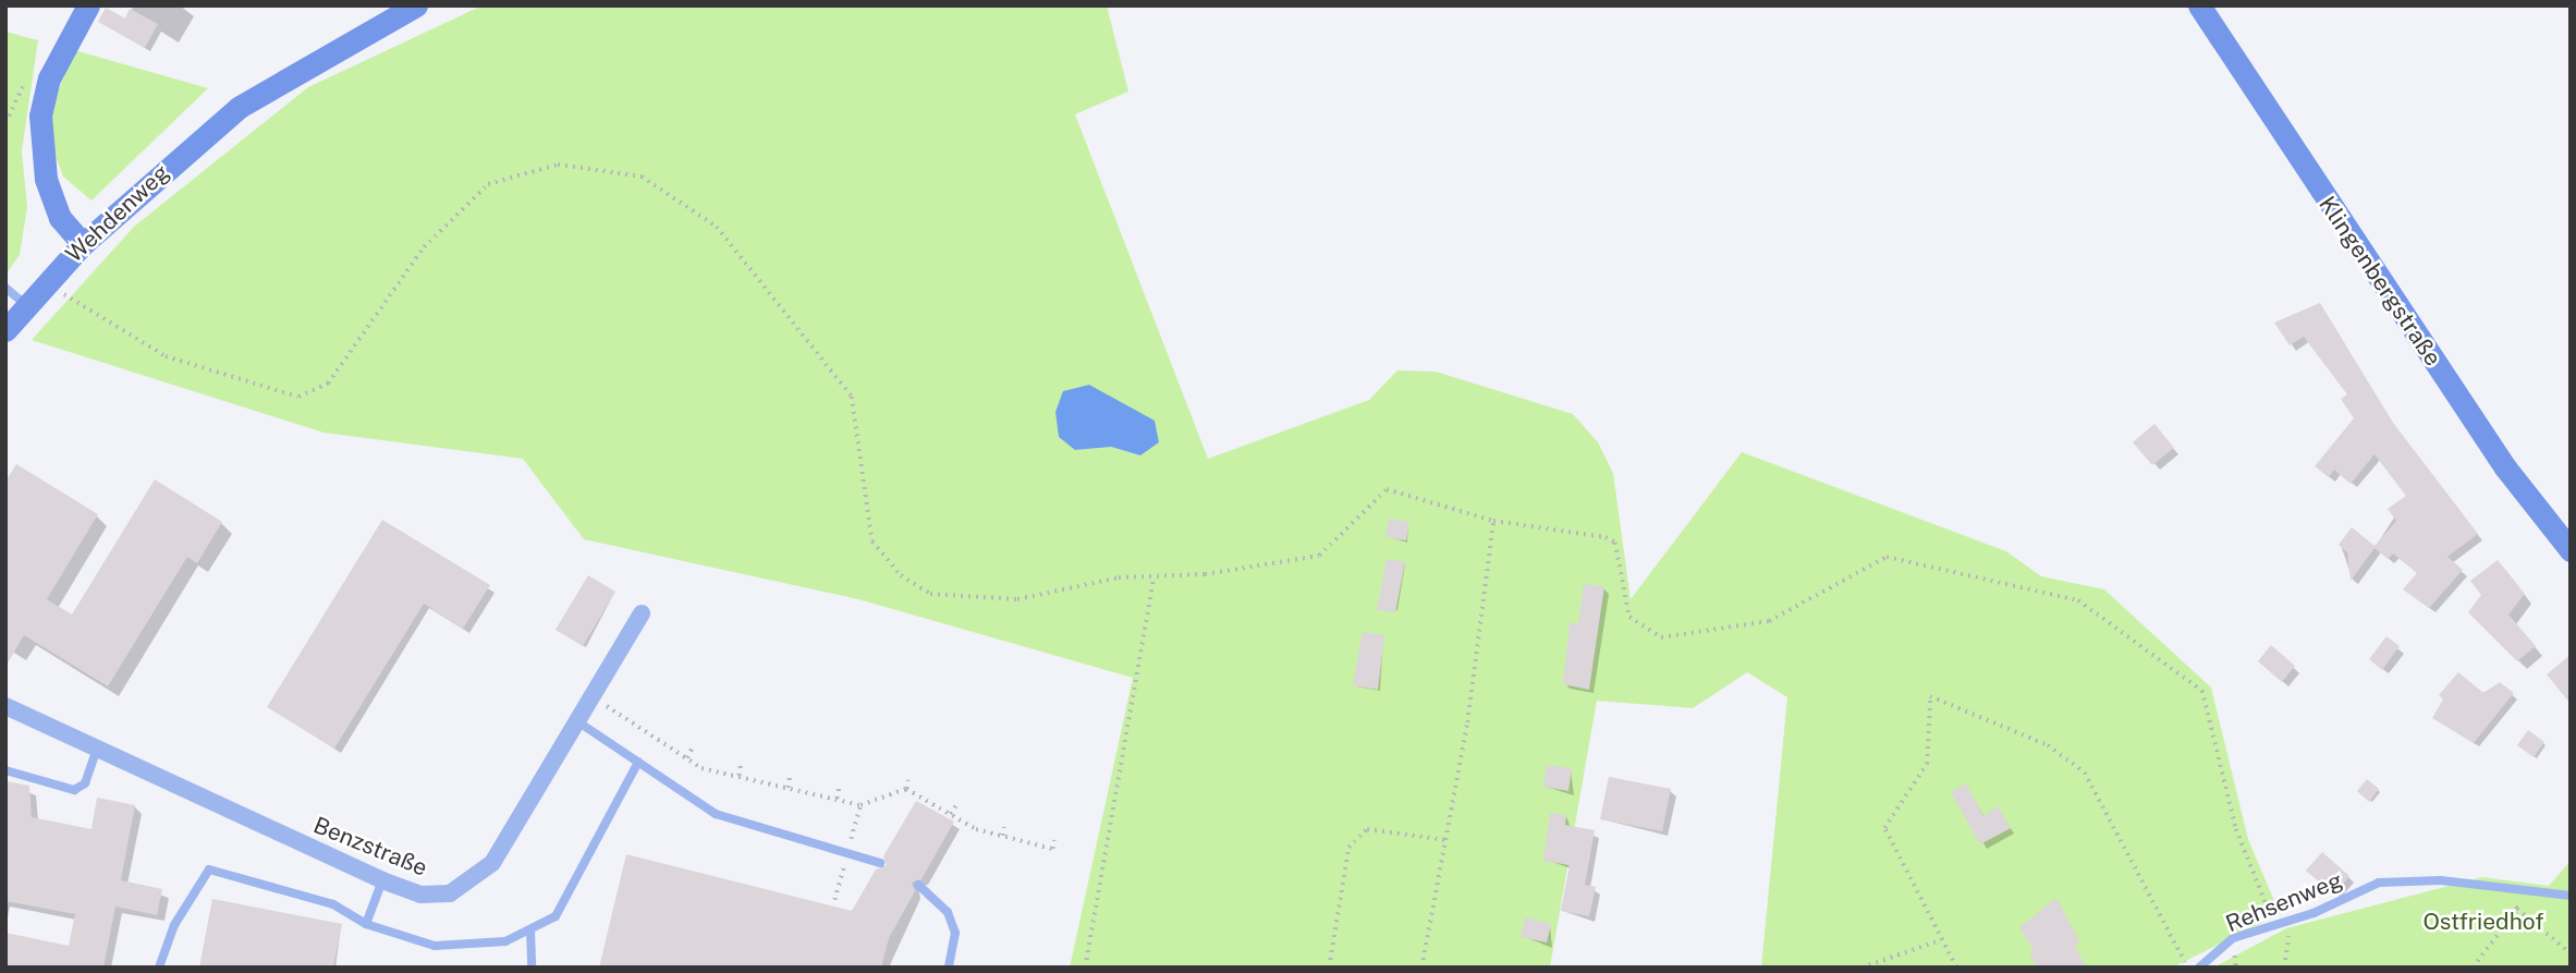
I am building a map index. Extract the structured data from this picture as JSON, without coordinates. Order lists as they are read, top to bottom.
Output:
{
  "streets": {
    "street": ["Wehdenweg", "Klingenbergstraße", "Benzstraße"],
    "lane": ["Rehsenweg"]
  },
  "parks": ["Ostfriedhof"]
}
